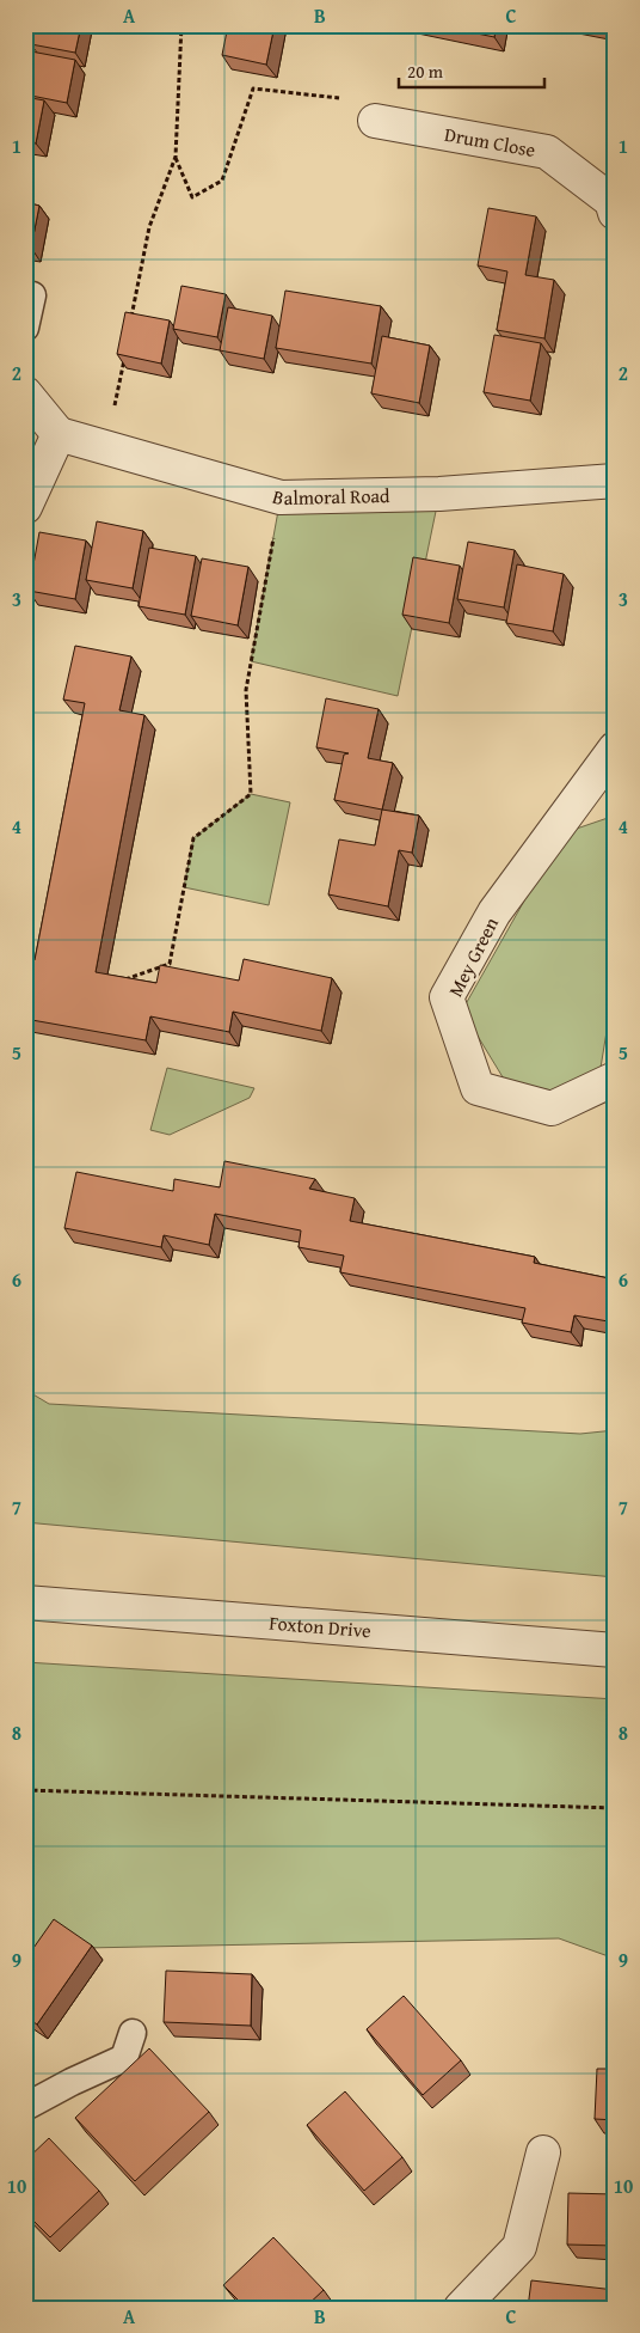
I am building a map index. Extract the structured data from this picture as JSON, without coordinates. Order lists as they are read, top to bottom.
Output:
{
  "streets": {
    "street": [
      "Drum Close",
      "Balmoral Road",
      "Mey Green",
      "Foxton Drive"
    ]
  },
  "scale_bar": "20 m",
  "grid": {
    "columns": ["A", "B", "C"],
    "rows": [
      "1",
      "2",
      "3",
      "4",
      "5",
      "6",
      "7",
      "8",
      "9",
      "10"
    ]
  }
}
